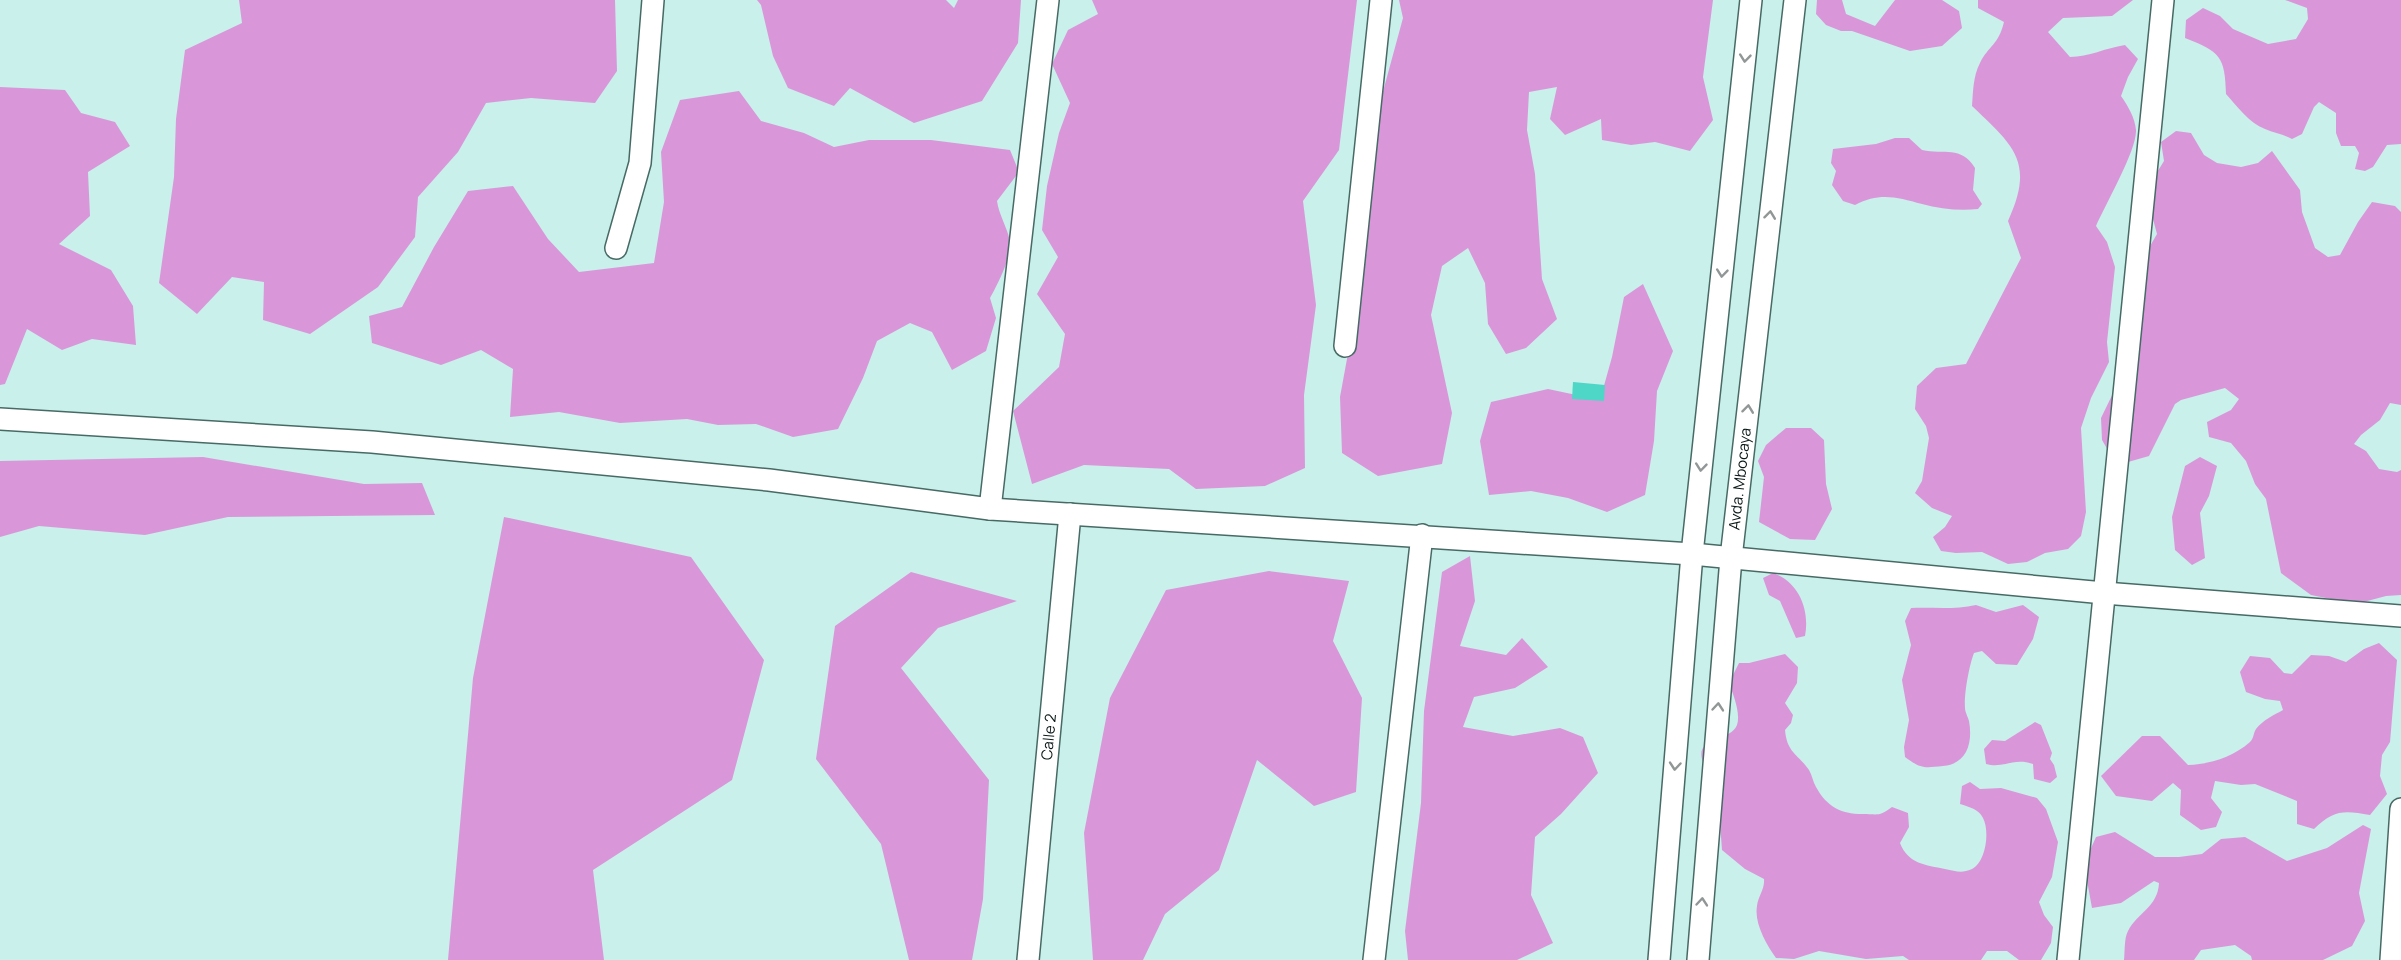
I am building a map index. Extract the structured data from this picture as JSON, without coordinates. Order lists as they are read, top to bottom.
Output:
{
  "streets": {
    "street": ["Avda. Mbocaya", "Calle 2"]
  }
}
